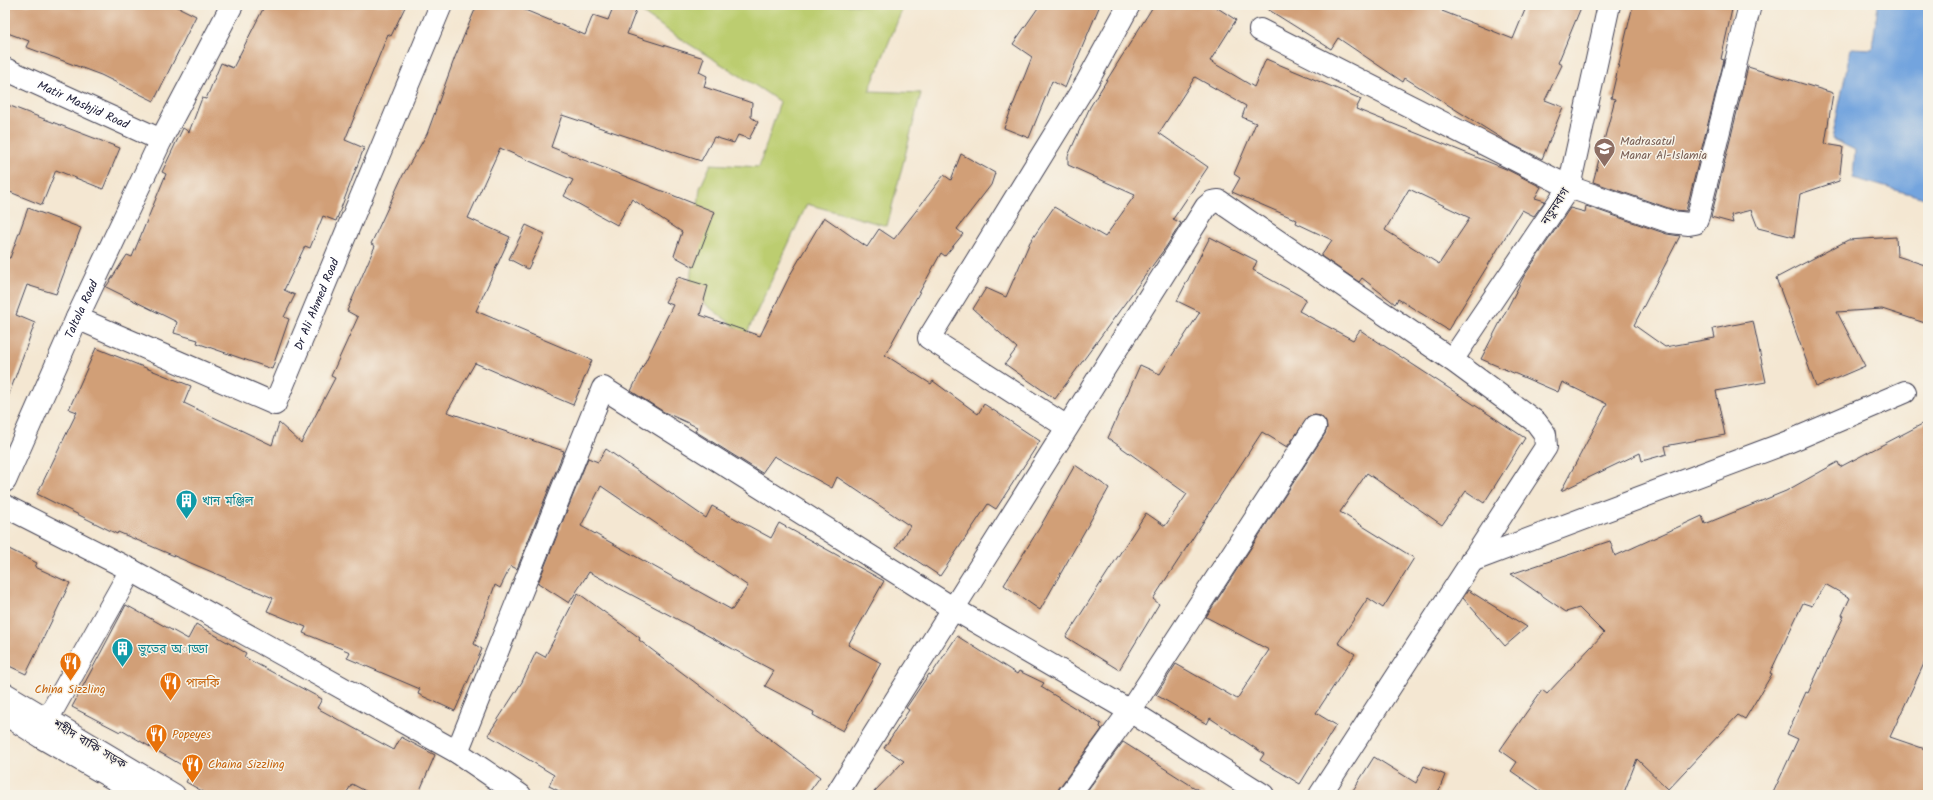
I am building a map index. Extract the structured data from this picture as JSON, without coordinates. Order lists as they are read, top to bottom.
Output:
{
  "streets": {
    "street": [
      "Matir Mashjid Road",
      "নতুনবাগ",
      "Dr Ali Ahmed Road",
      "Taltola Road",
      "শহীদ বাকি সড়ক"
    ]
  },
  "crossings": [
    ["Matir Mashjid Road", "Taltola Road"],
    ["Dr Ali Ahmed Road", "Taltola Road"]
  ],
  "places": {
    "school or university": ["Madrasatul Manar Al-Islamia"],
    "building": ["খান মঞ্জিল", "ভুতের অাড্ডা"],
    "restaurant": [
      "China Sizzling",
      "পালকি",
      "Popeyes",
      "Chaina Sizzling"
    ]
  }
}
